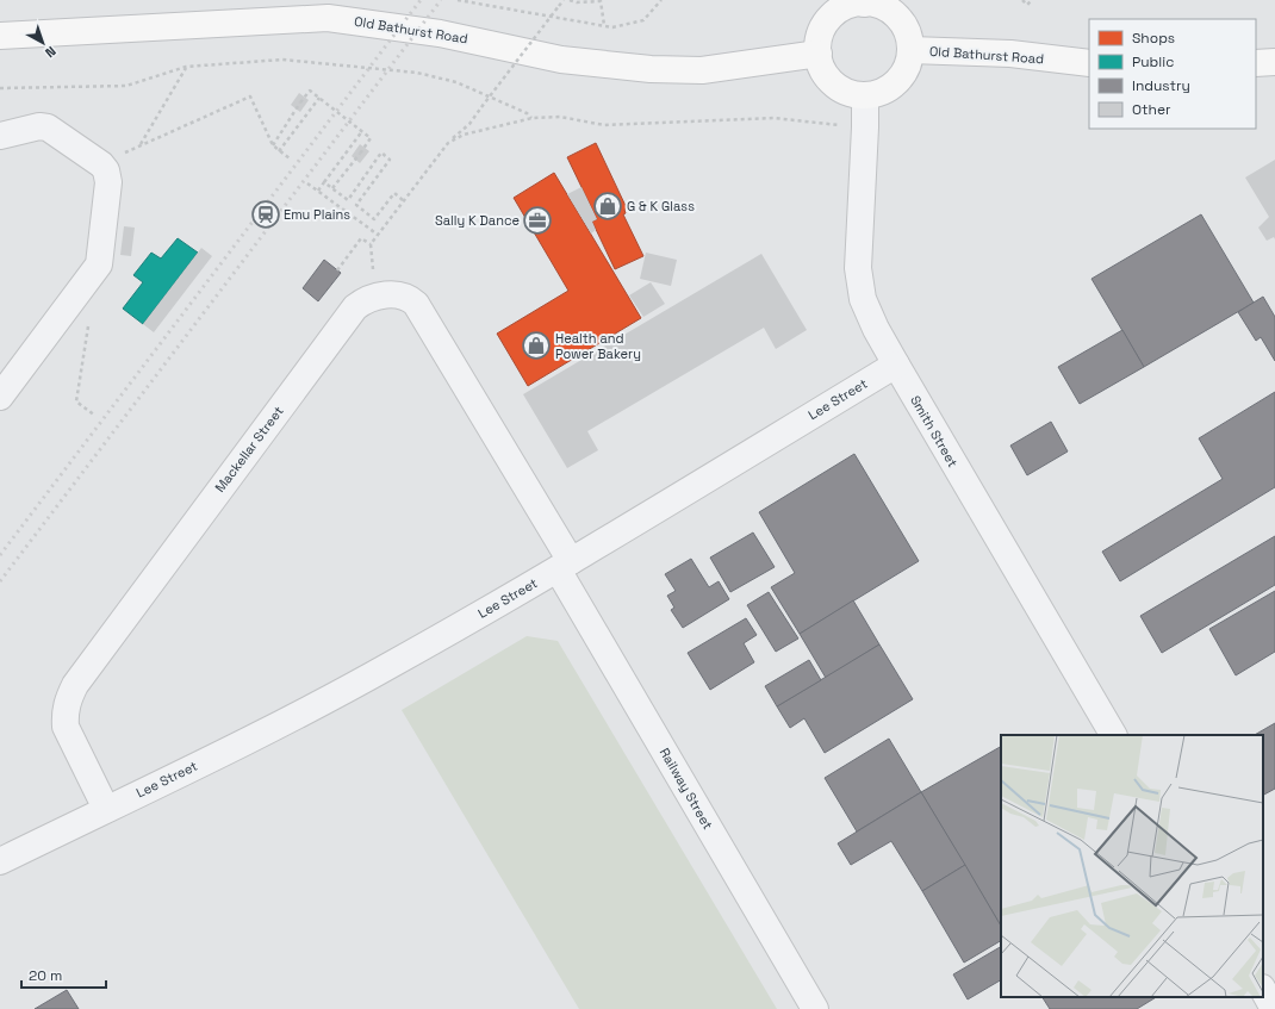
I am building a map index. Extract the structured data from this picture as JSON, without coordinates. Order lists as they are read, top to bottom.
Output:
{
  "streets": {
    "main road": ["Old Bathurst Road"],
    "street": [
      "Lee Street",
      "Smith Street",
      "Mackellar Street",
      "Railway Street"
    ]
  },
  "crossings": [
    ["Old Bathurst Road", "Smith Street"],
    ["Lee Street", "Smith Street"],
    ["Lee Street", "Mackellar Street"],
    ["Lee Street", "Railway Street"],
    ["Mackellar Street", "Railway Street"]
  ],
  "places": {
    "shop": ["G & K Glass", "Health and Power Bakery"],
    "station": ["Emu Plains"],
    "office": ["Sally K Dance"]
  },
  "legend": [
    "Shops",
    "Public",
    "Industry",
    "Other"
  ],
  "scale_bar": "20 m",
  "north": "bottom right"
}
